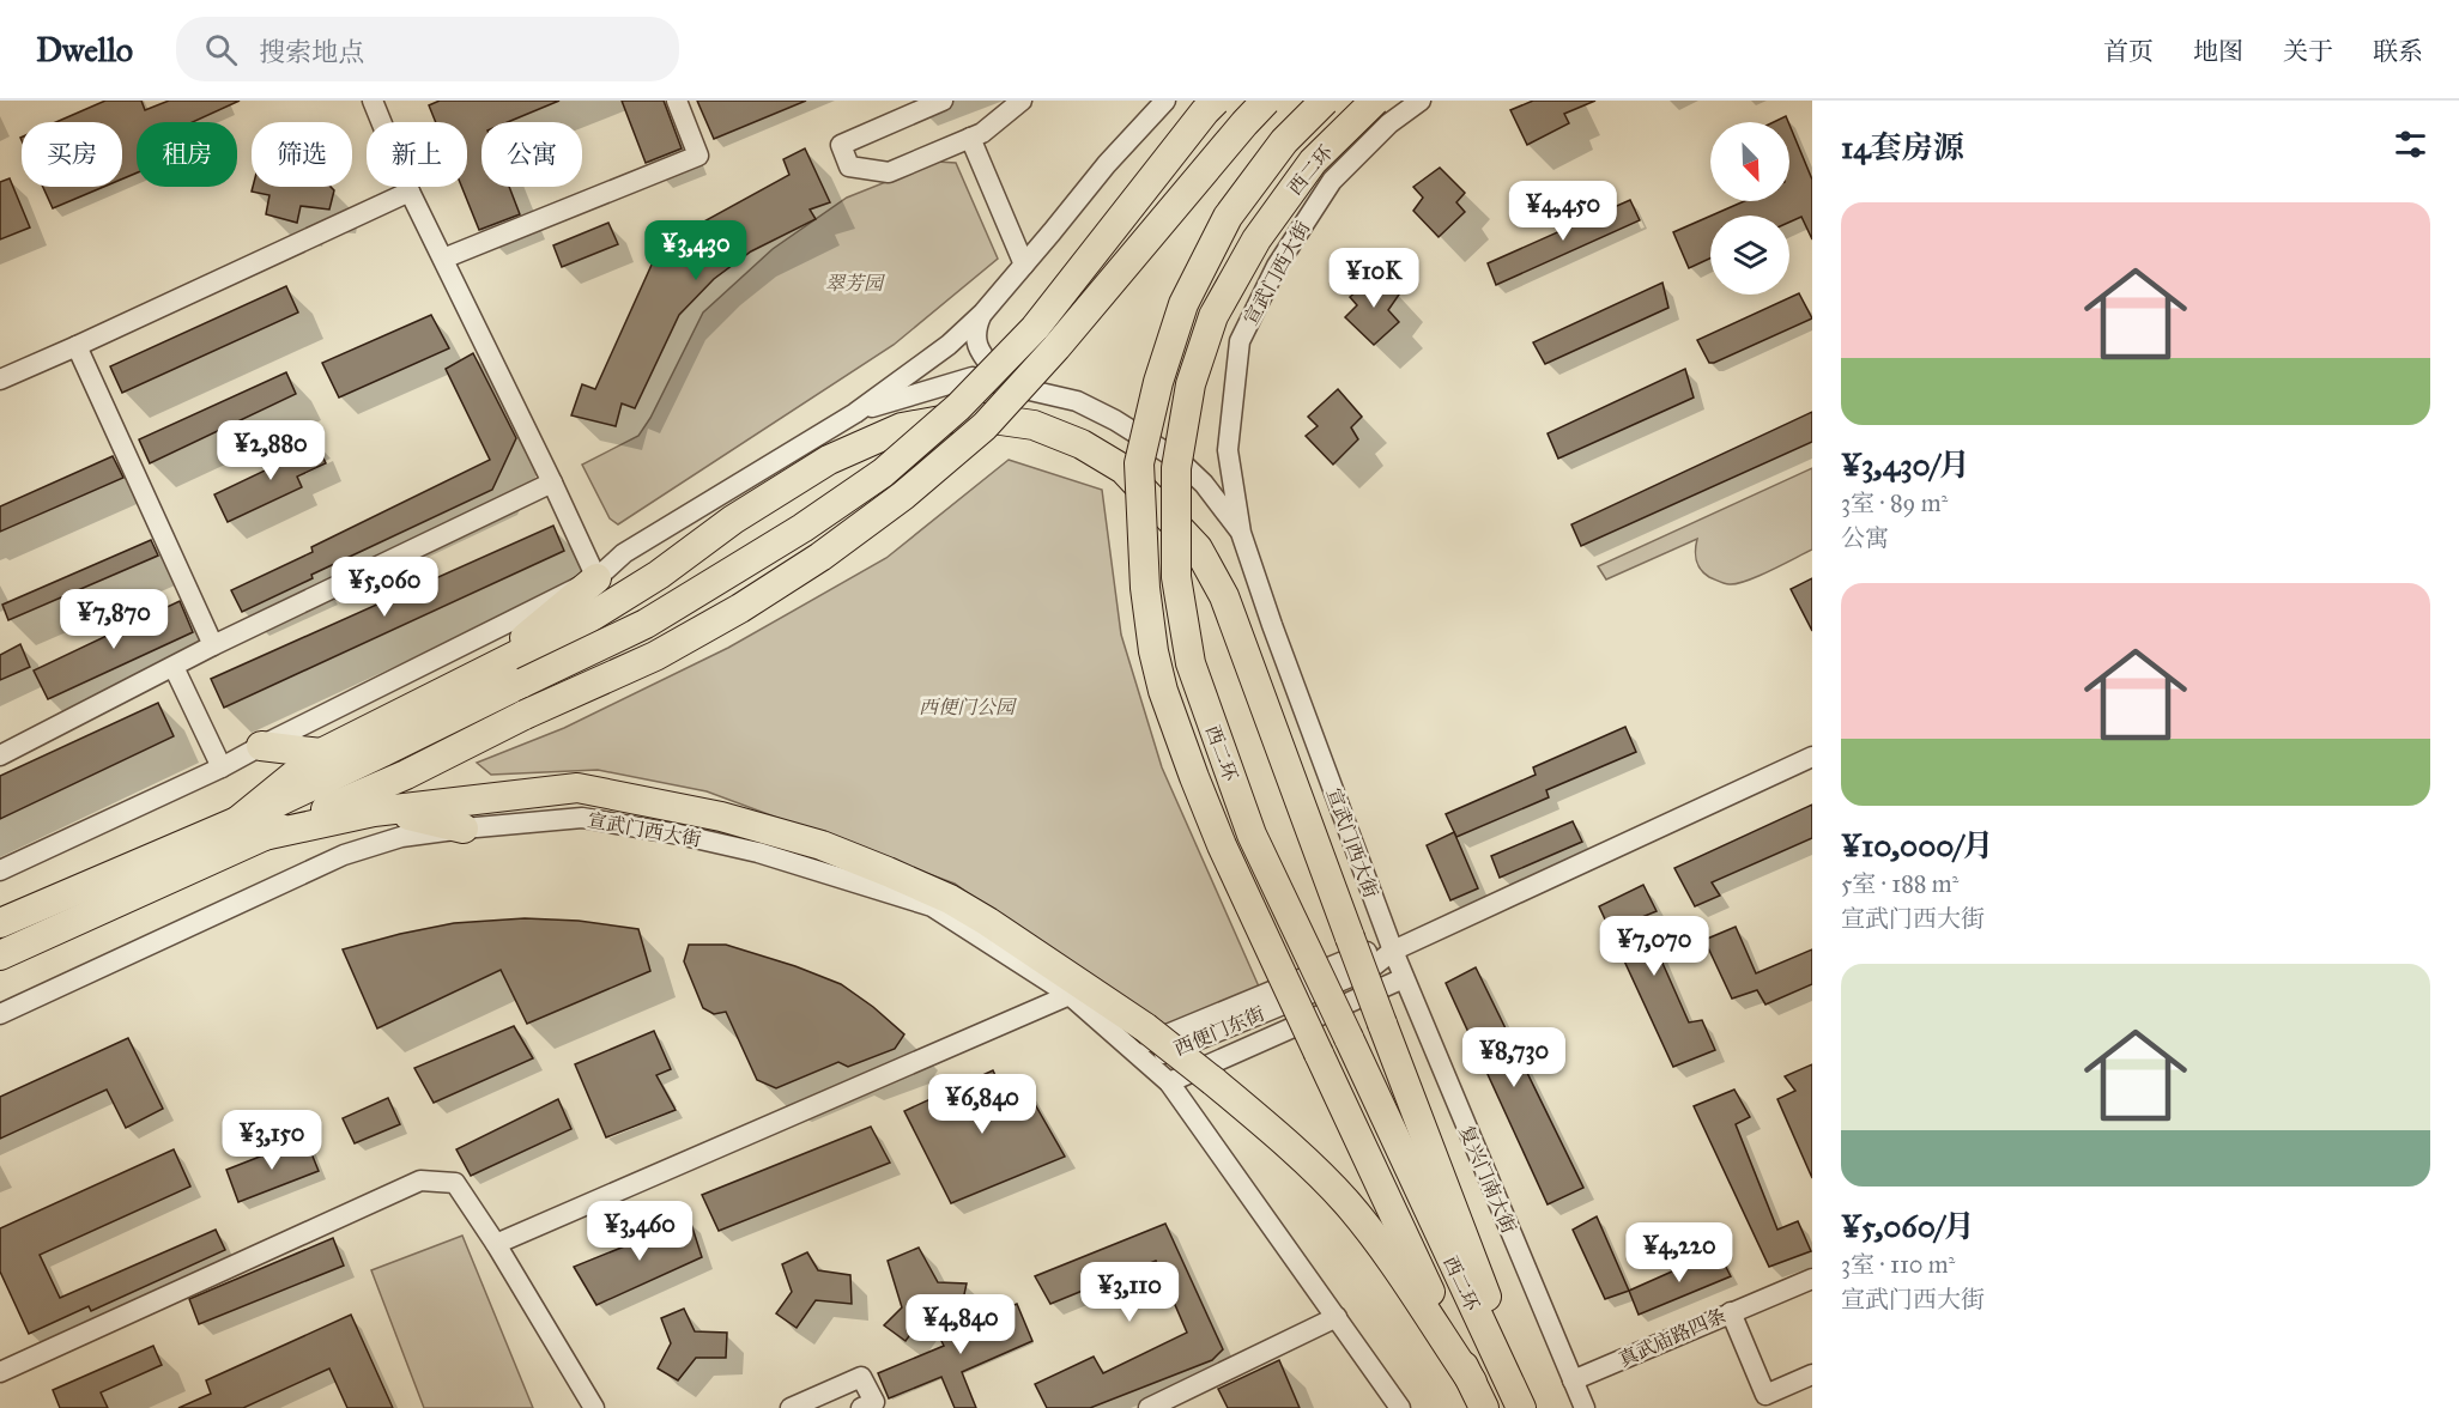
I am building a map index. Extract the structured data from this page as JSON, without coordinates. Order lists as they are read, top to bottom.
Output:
{
  "streets": {
    "highway": ["西二环"],
    "street": [
      "宣武门西大街",
      "西便门东街",
      "复兴门南大街",
      "真武庙路四条"
    ]
  },
  "crossings": [
    ["宣武门西大街", "西便门东街"],
    ["宣武门西大街", "复兴门南大街"],
    ["西便门东街", "复兴门南大街"],
    ["复兴门南大街", "真武庙路四条"]
  ],
  "parks": ["翠芳园", "西便门公园"],
  "north": "bottom right",
  "page": {
    "header": "Dwello",
    "search": "搜索地点",
    "nav": [
      "首页",
      "地图",
      "关于",
      "联系"
    ],
    "heading": "14套房源",
    "chip": [
      "买房",
      "租房",
      "筛选",
      "新上",
      "公寓"
    ],
    "price": [
      "¥4,450",
      "¥3,430",
      "¥10K",
      "¥2,880",
      "¥5,060",
      "¥7,870",
      "¥7,070",
      "¥8,730",
      "¥6,840",
      "¥3,150",
      "¥3,460",
      "¥4,220",
      "¥3,110",
      "¥4,840"
    ],
    "list": [
      {
        "name": "¥3,430/月",
        "note": "3室 · 89 m² · 公寓"
      },
      {
        "name": "¥10,000/月",
        "note": "5室 · 188 m² · 宣武门西大街"
      },
      {
        "name": "¥5,060/月",
        "note": "3室 · 110 m² · 宣武门西大街"
      }
    ]
  }
}
